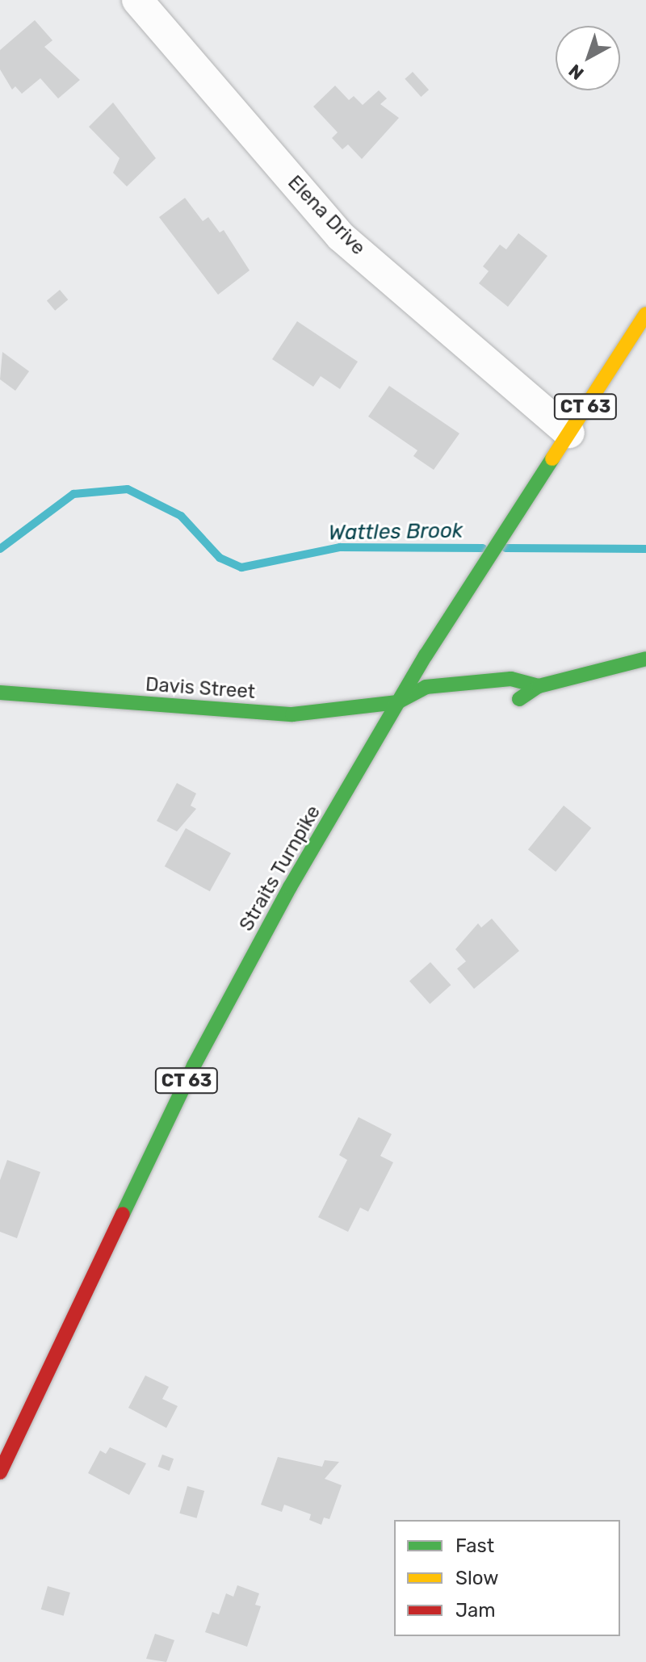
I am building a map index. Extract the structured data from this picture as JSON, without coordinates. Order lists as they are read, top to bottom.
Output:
{
  "streets": {
    "main road": ["CT 63", "Davis Street", "Straits Turnpike"],
    "street": ["Elena Drive"]
  },
  "crossings": [
    ["Elena Drive", "Straits Turnpike"],
    ["Davis Street", "Straits Turnpike"]
  ],
  "water": ["Wattles Brook"],
  "legend": ["Fast", "Slow", "Jam"],
  "north": "bottom left"
}
